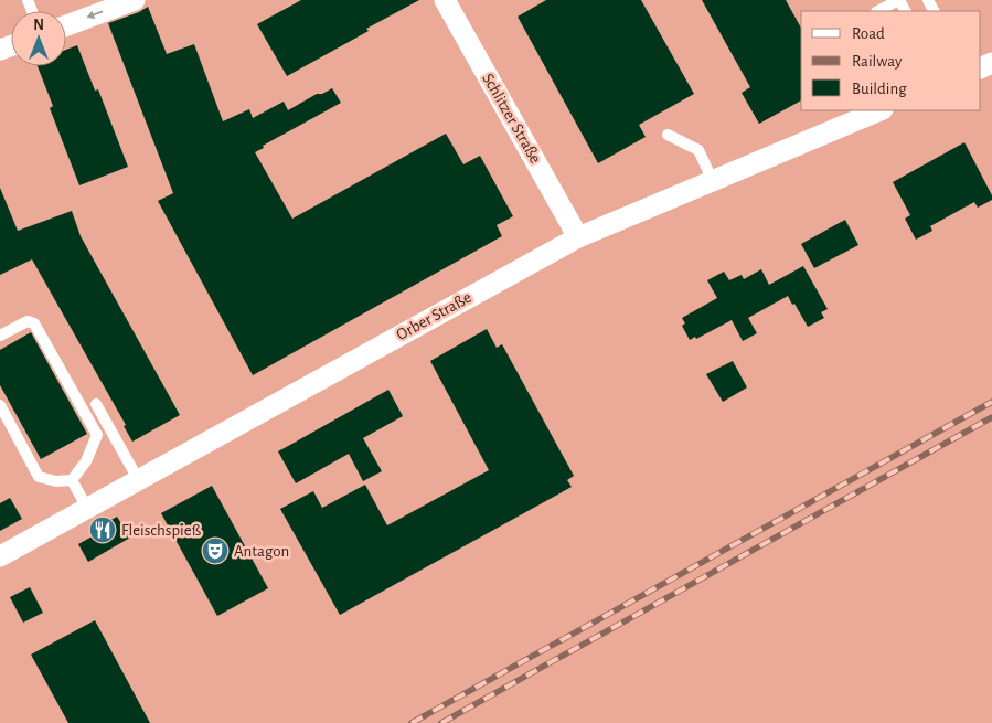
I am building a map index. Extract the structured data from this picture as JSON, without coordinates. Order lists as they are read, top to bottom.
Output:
{
  "streets": {
    "street": ["Schlitzer Straße", "Orber Straße"]
  },
  "crossings": [
    ["Schlitzer Straße", "Orber Straße"]
  ],
  "places": {
    "restaurant": ["Fleischspieß"],
    "theatre": ["Antagon"]
  },
  "legend": ["Road", "Railway", "Building"],
  "north": "top"
}
